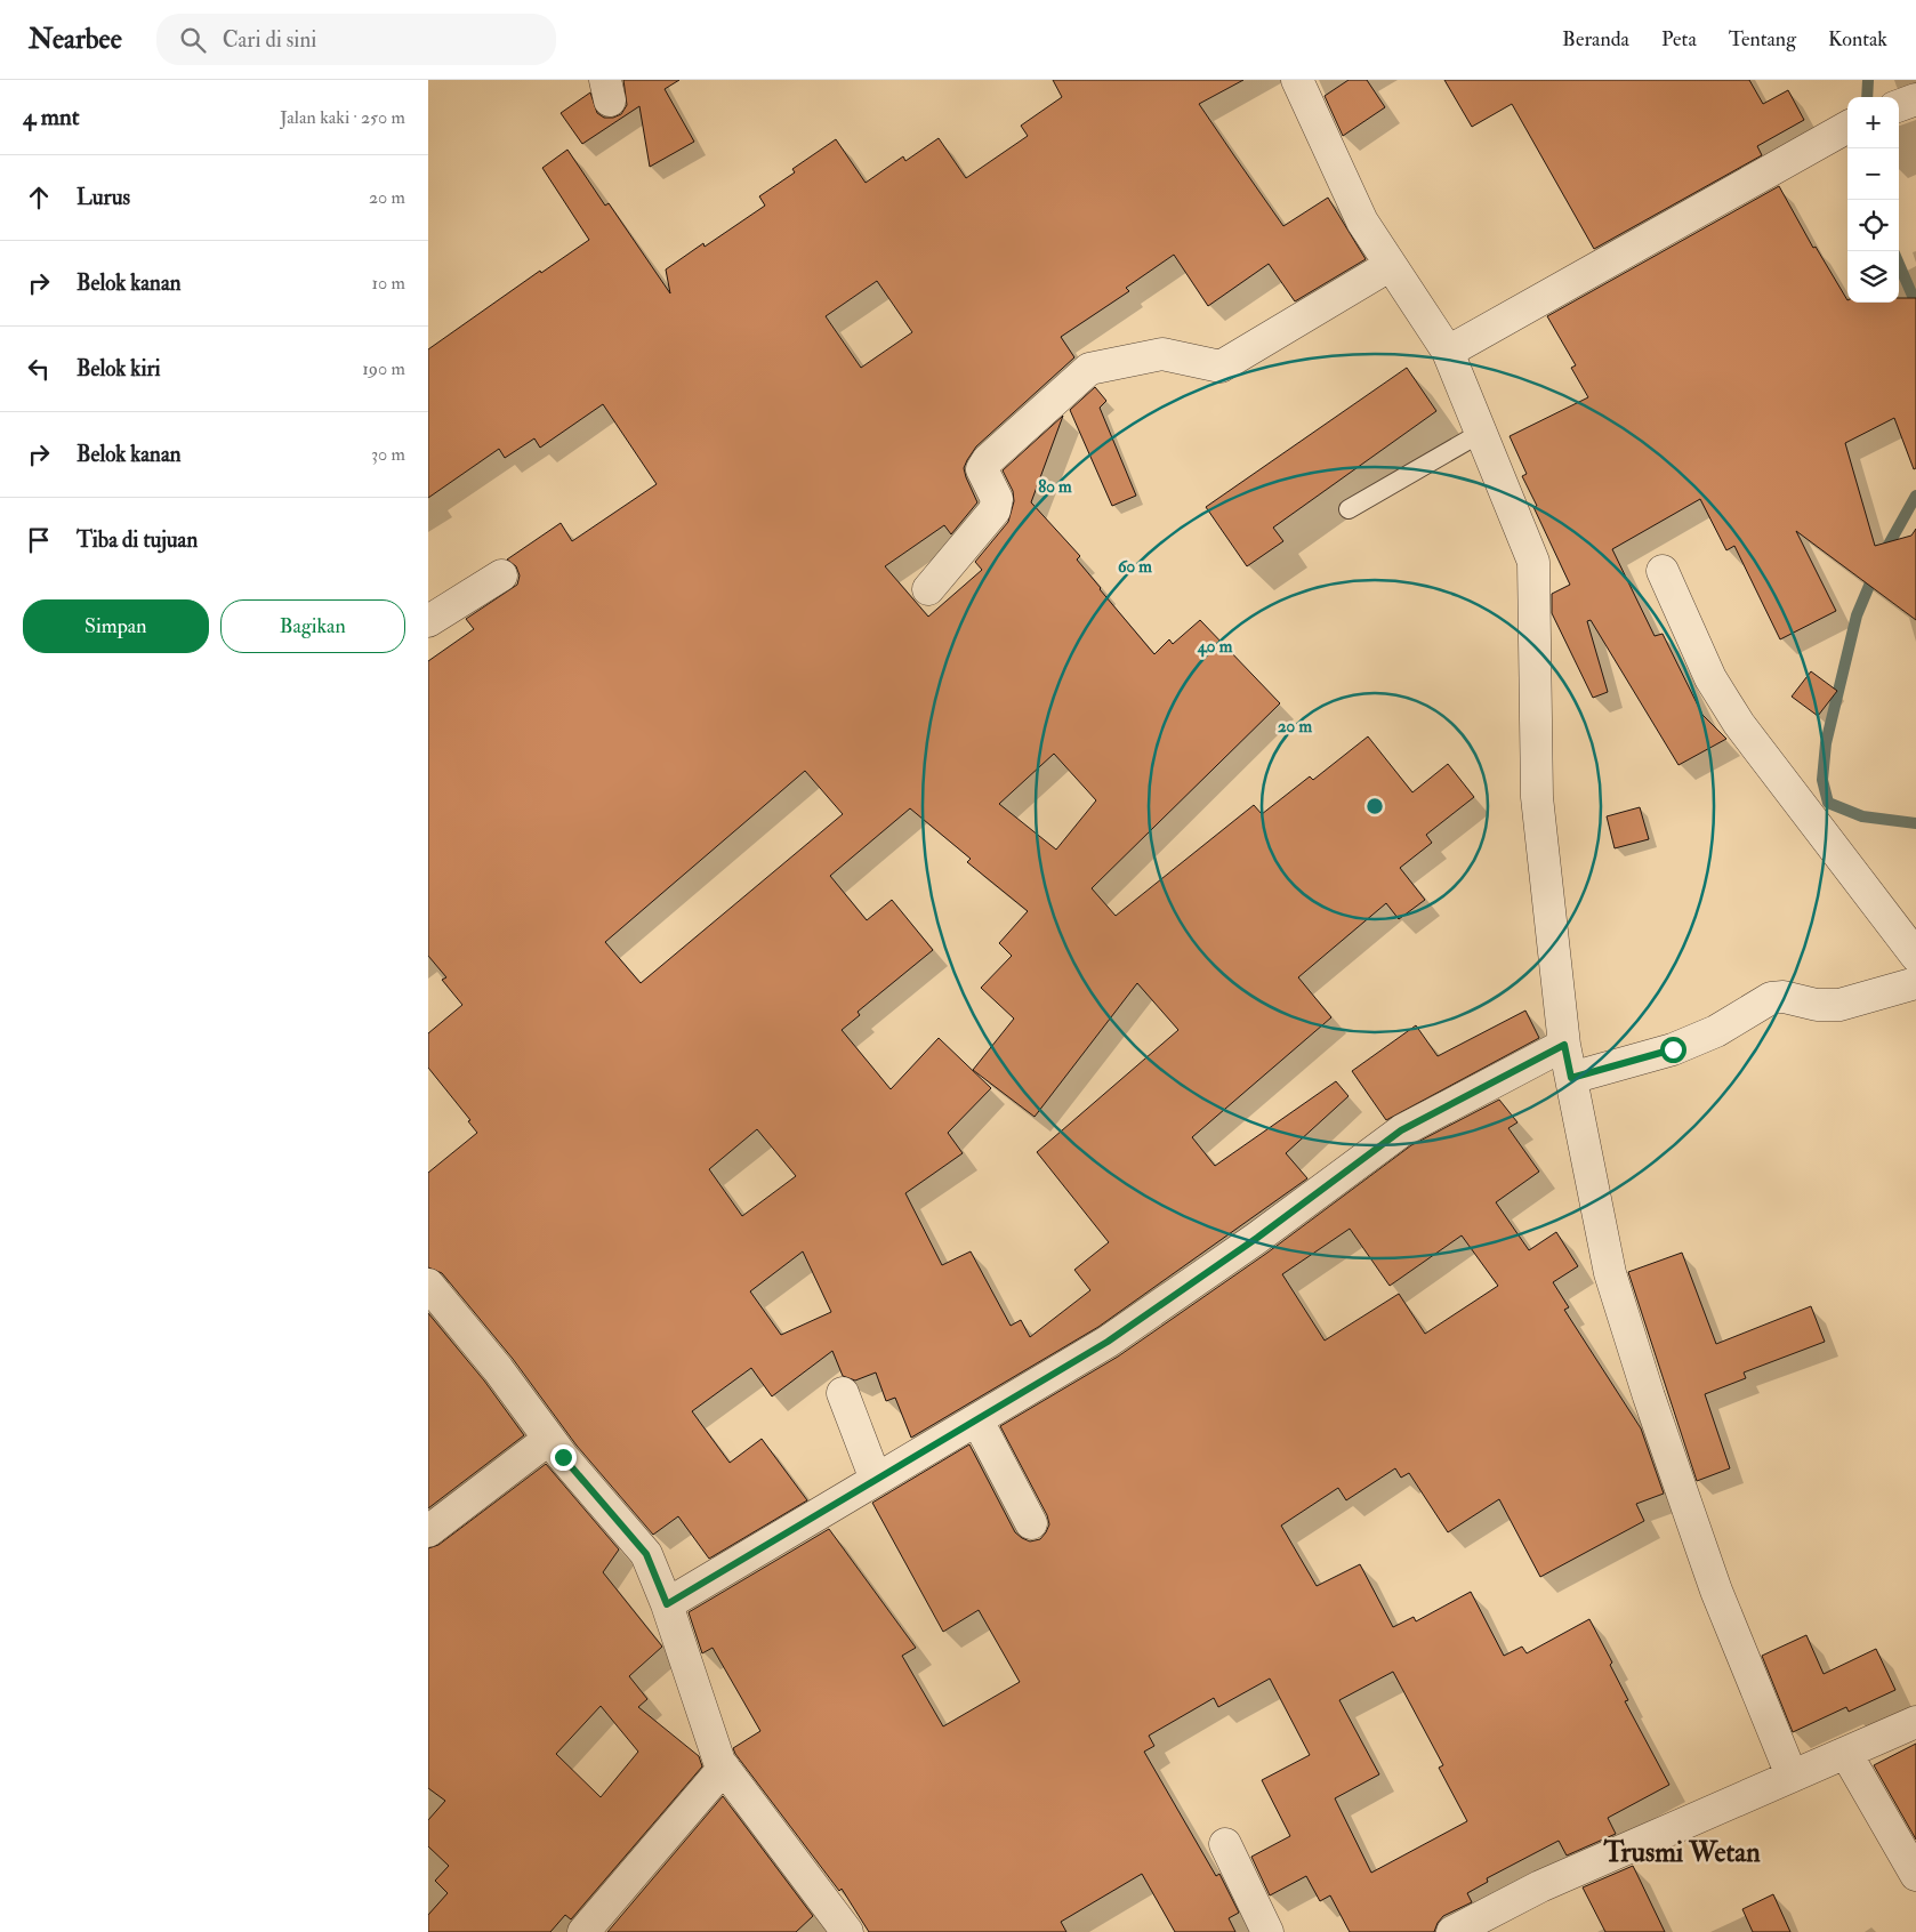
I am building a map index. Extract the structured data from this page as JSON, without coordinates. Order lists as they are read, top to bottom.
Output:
{
  "districts": ["Trusmi Wetan"],
  "page": {
    "header": "Nearbee",
    "search": "Cari di sini",
    "nav": [
      "Beranda",
      "Peta",
      "Tentang",
      "Kontak"
    ],
    "heading": ["4 mnt", "Jalan kaki · 250 m"],
    "map_buttons": ["+", "−"],
    "list": [
      ["Lurus", "20 m"],
      ["Belok kanan", "10 m"],
      ["Belok kiri", "190 m"],
      ["Belok kanan", "30 m"],
      "Tiba di tujuan"
    ],
    "buttons": ["Simpan", "Bagikan"]
  },
  "rings": [
    "80 m",
    "60 m",
    "40 m",
    "20 m"
  ]
}
